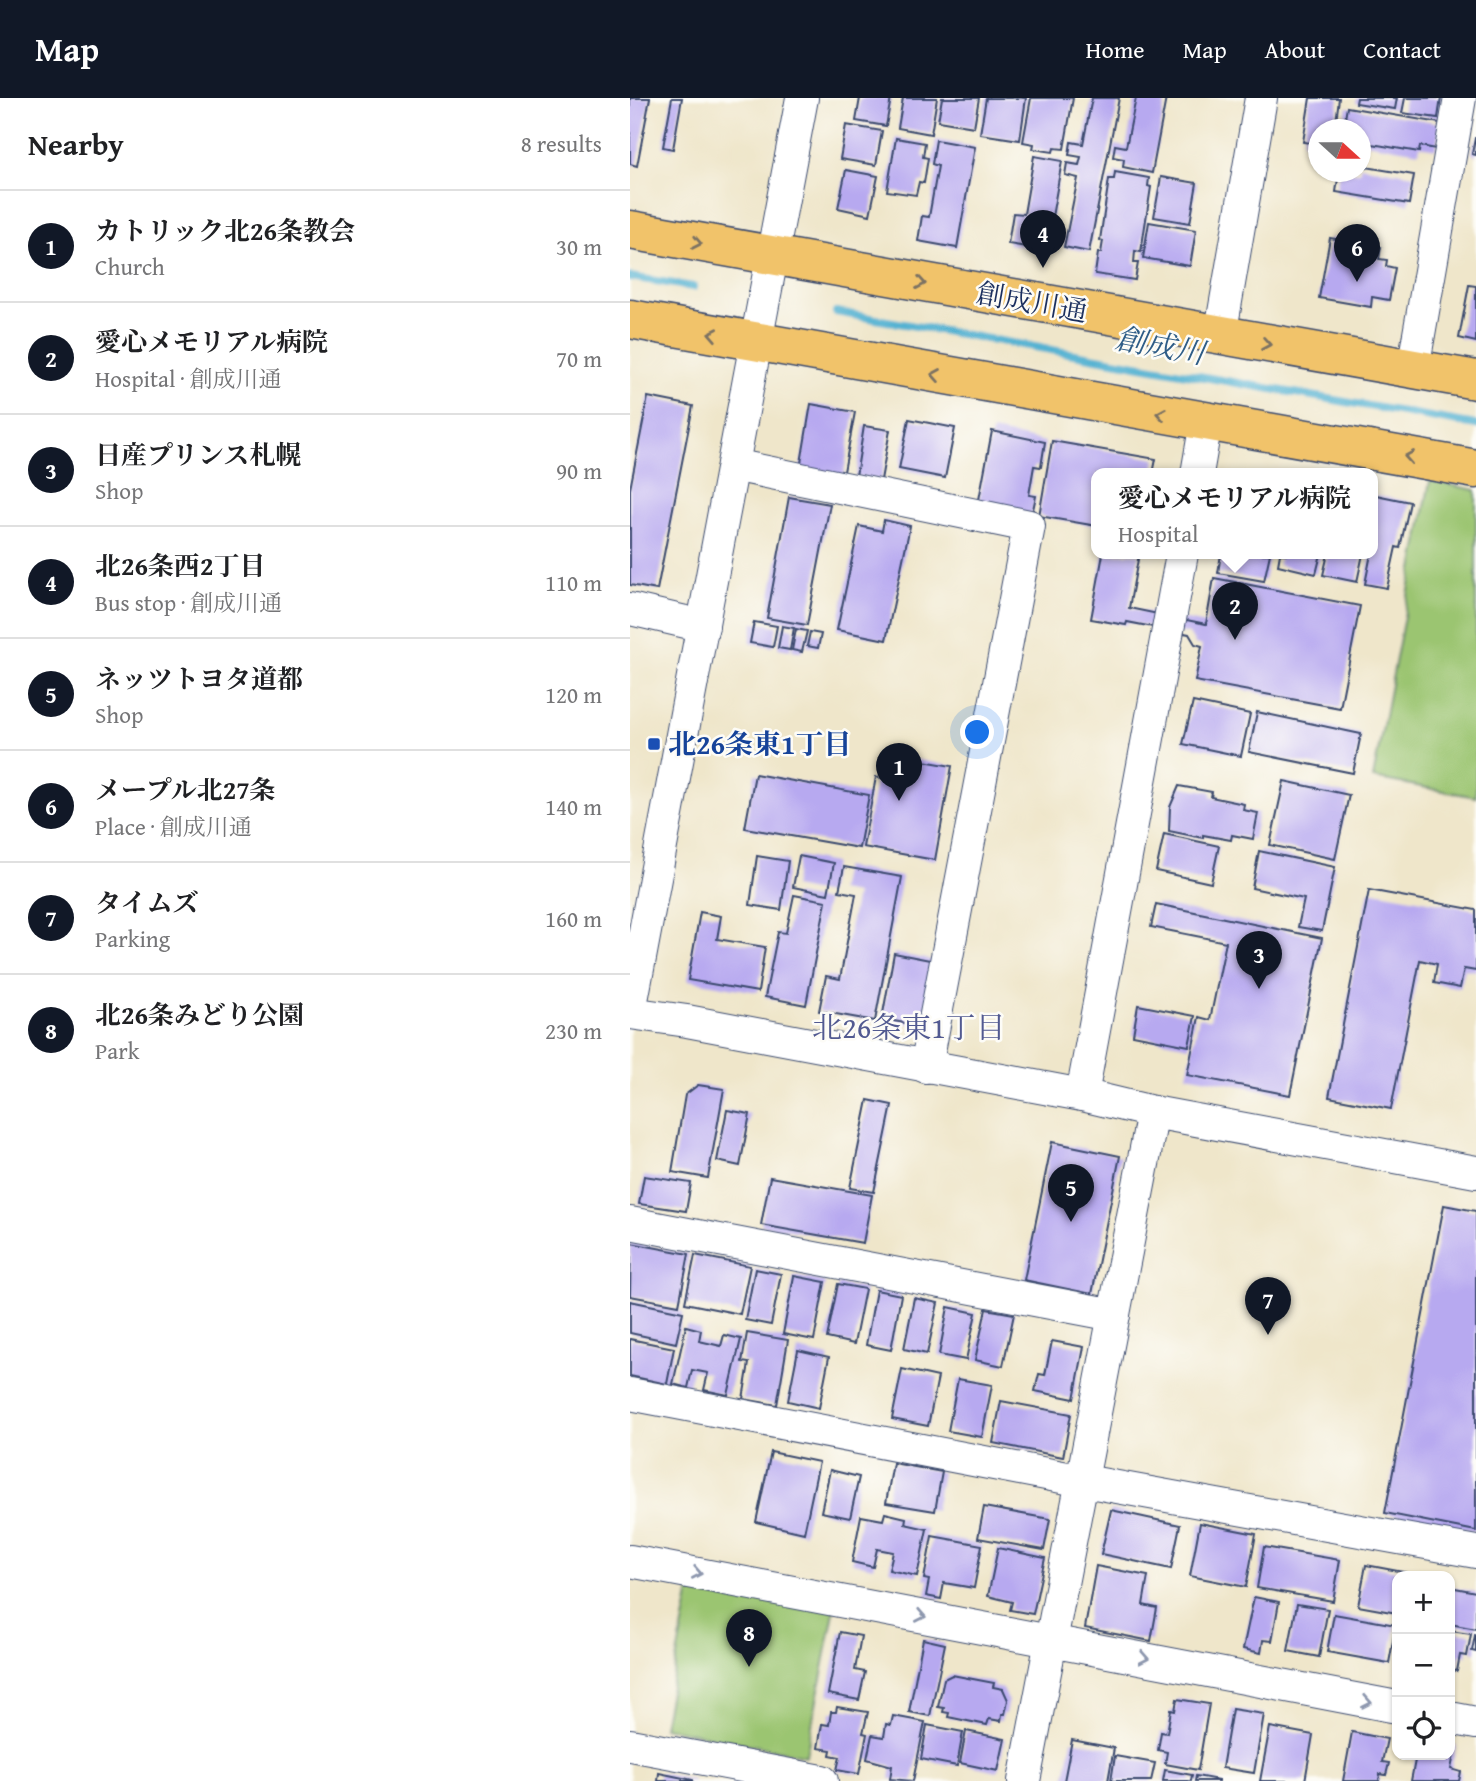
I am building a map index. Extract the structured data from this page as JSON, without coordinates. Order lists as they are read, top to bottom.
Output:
{
  "streets": {
    "highway": ["創成川通"]
  },
  "districts": ["北26条東1丁目"],
  "water": ["創成川"],
  "places": {
    "transit": ["北26条東1丁目"]
  },
  "north": "right",
  "page": {
    "header": "Map",
    "nav": [
      "Home",
      "Map",
      "About",
      "Contact"
    ],
    "heading": ["Nearby", "8 results"],
    "list": [
      {
        "mark": "1",
        "name": "カトリック北26条教会",
        "note": "Church",
        "value": "30 m"
      },
      {
        "mark": "2",
        "name": "愛心メモリアル病院",
        "note": "Hospital · 創成川通",
        "value": "70 m"
      },
      {
        "mark": "3",
        "name": "日産プリンス札幌",
        "note": "Shop",
        "value": "90 m"
      },
      {
        "mark": "4",
        "name": "北26条西2丁目",
        "note": "Bus stop · 創成川通",
        "value": "110 m"
      },
      {
        "mark": "5",
        "name": "ネッツトヨタ道都",
        "note": "Shop",
        "value": "120 m"
      },
      {
        "mark": "6",
        "name": "メープル北27条",
        "note": "Place · 創成川通",
        "value": "140 m"
      },
      {
        "mark": "7",
        "name": "タイムズ",
        "note": "Parking",
        "value": "160 m"
      },
      {
        "mark": "8",
        "name": "北26条みどり公園",
        "note": "Park",
        "value": "230 m"
      }
    ],
    "pins": [
      "4",
      "6",
      "2",
      "1",
      "3",
      "5",
      "7",
      "8"
    ],
    "popup": ["愛心メモリアル病院", "Hospital"],
    "map_buttons": ["+", "−"]
  }
}
